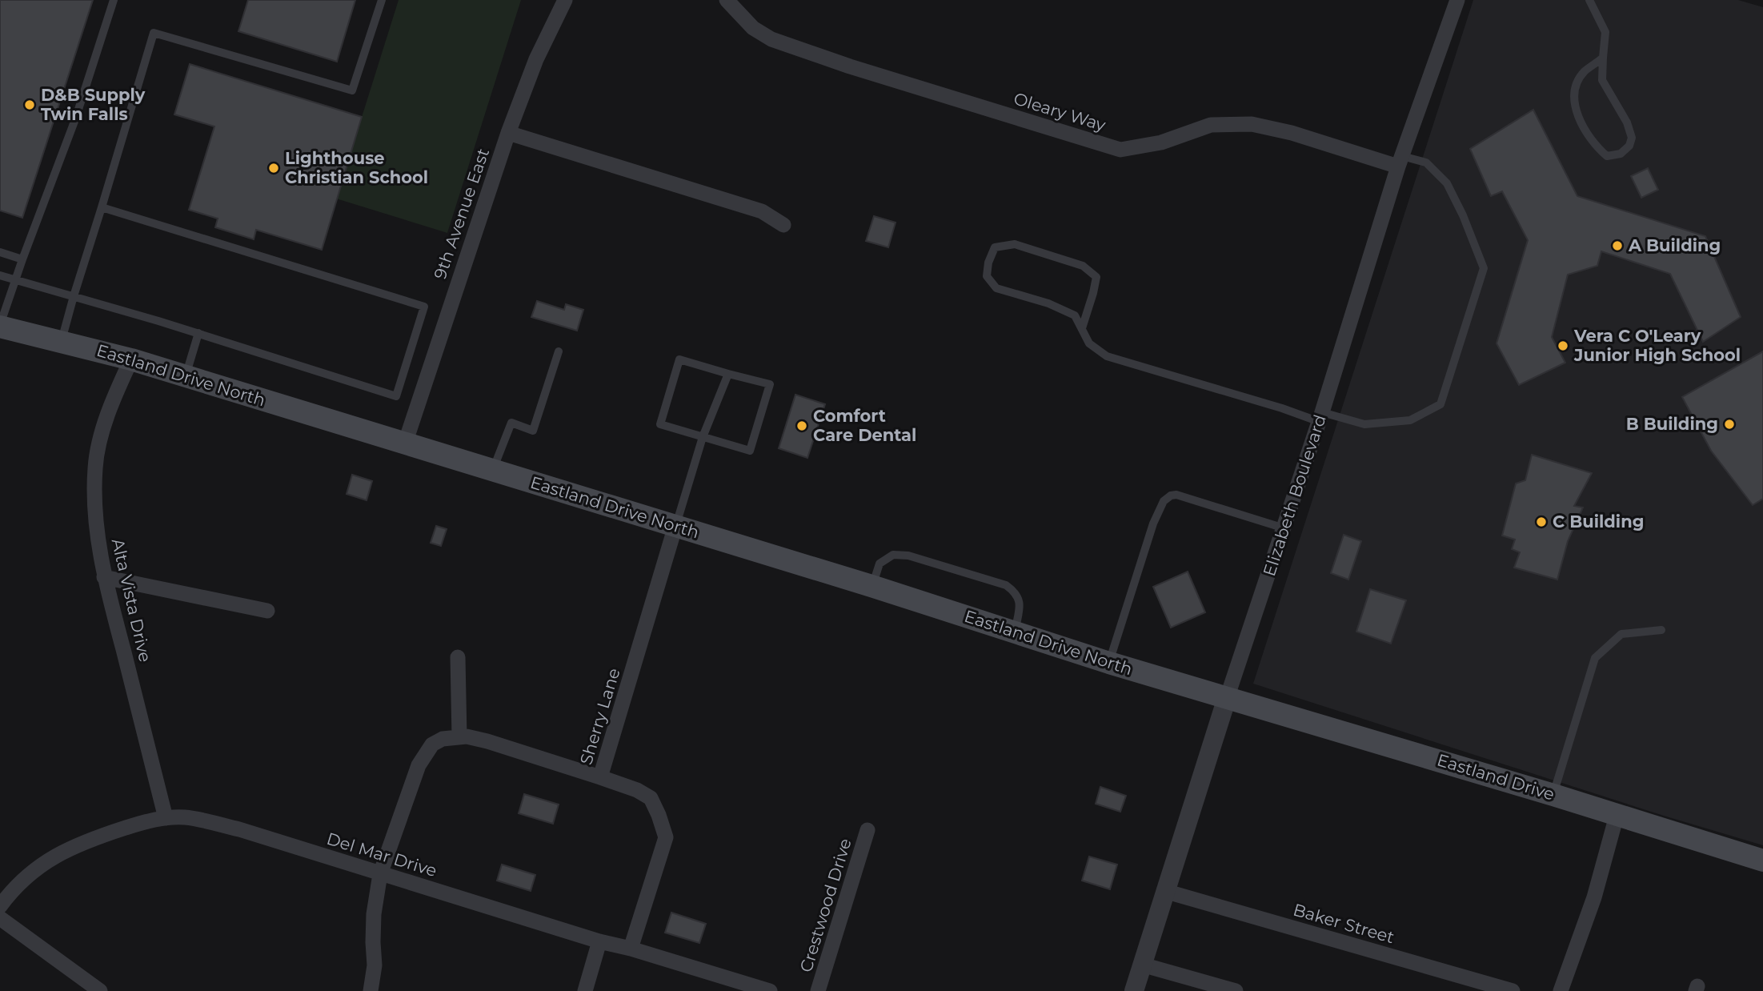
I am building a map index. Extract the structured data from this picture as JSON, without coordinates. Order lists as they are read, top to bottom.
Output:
{
  "streets": {
    "main road": ["Eastland Drive North", "Eastland Drive"],
    "street": [
      "Oleary Way",
      "9th Avenue East",
      "Elizabeth Boulevard",
      "Alta Vista Drive",
      "Sherry Lane",
      "Del Mar Drive",
      "Crestwood Drive",
      "Baker Street"
    ]
  },
  "crossings": [
    ["Oleary Way", "Elizabeth Boulevard"],
    ["9th Avenue East", "Eastland Drive North"],
    ["Eastland Drive North", "Elizabeth Boulevard"],
    ["Eastland Drive North", "Alta Vista Drive"],
    ["Eastland Drive North", "Sherry Lane"],
    ["Eastland Drive North", "Eastland Drive"],
    ["Elizabeth Boulevard", "Eastland Drive"],
    ["Elizabeth Boulevard", "Baker Street"],
    ["Alta Vista Drive", "Del Mar Drive"],
    ["Sherry Lane", "Del Mar Drive"]
  ],
  "places": [
    "D&B Supply Twin Falls",
    "Lighthouse Christian School",
    "A Building",
    "Vera C O'Leary Junior High School",
    "B Building",
    "Comfort Care Dental",
    "C Building"
  ]
}
